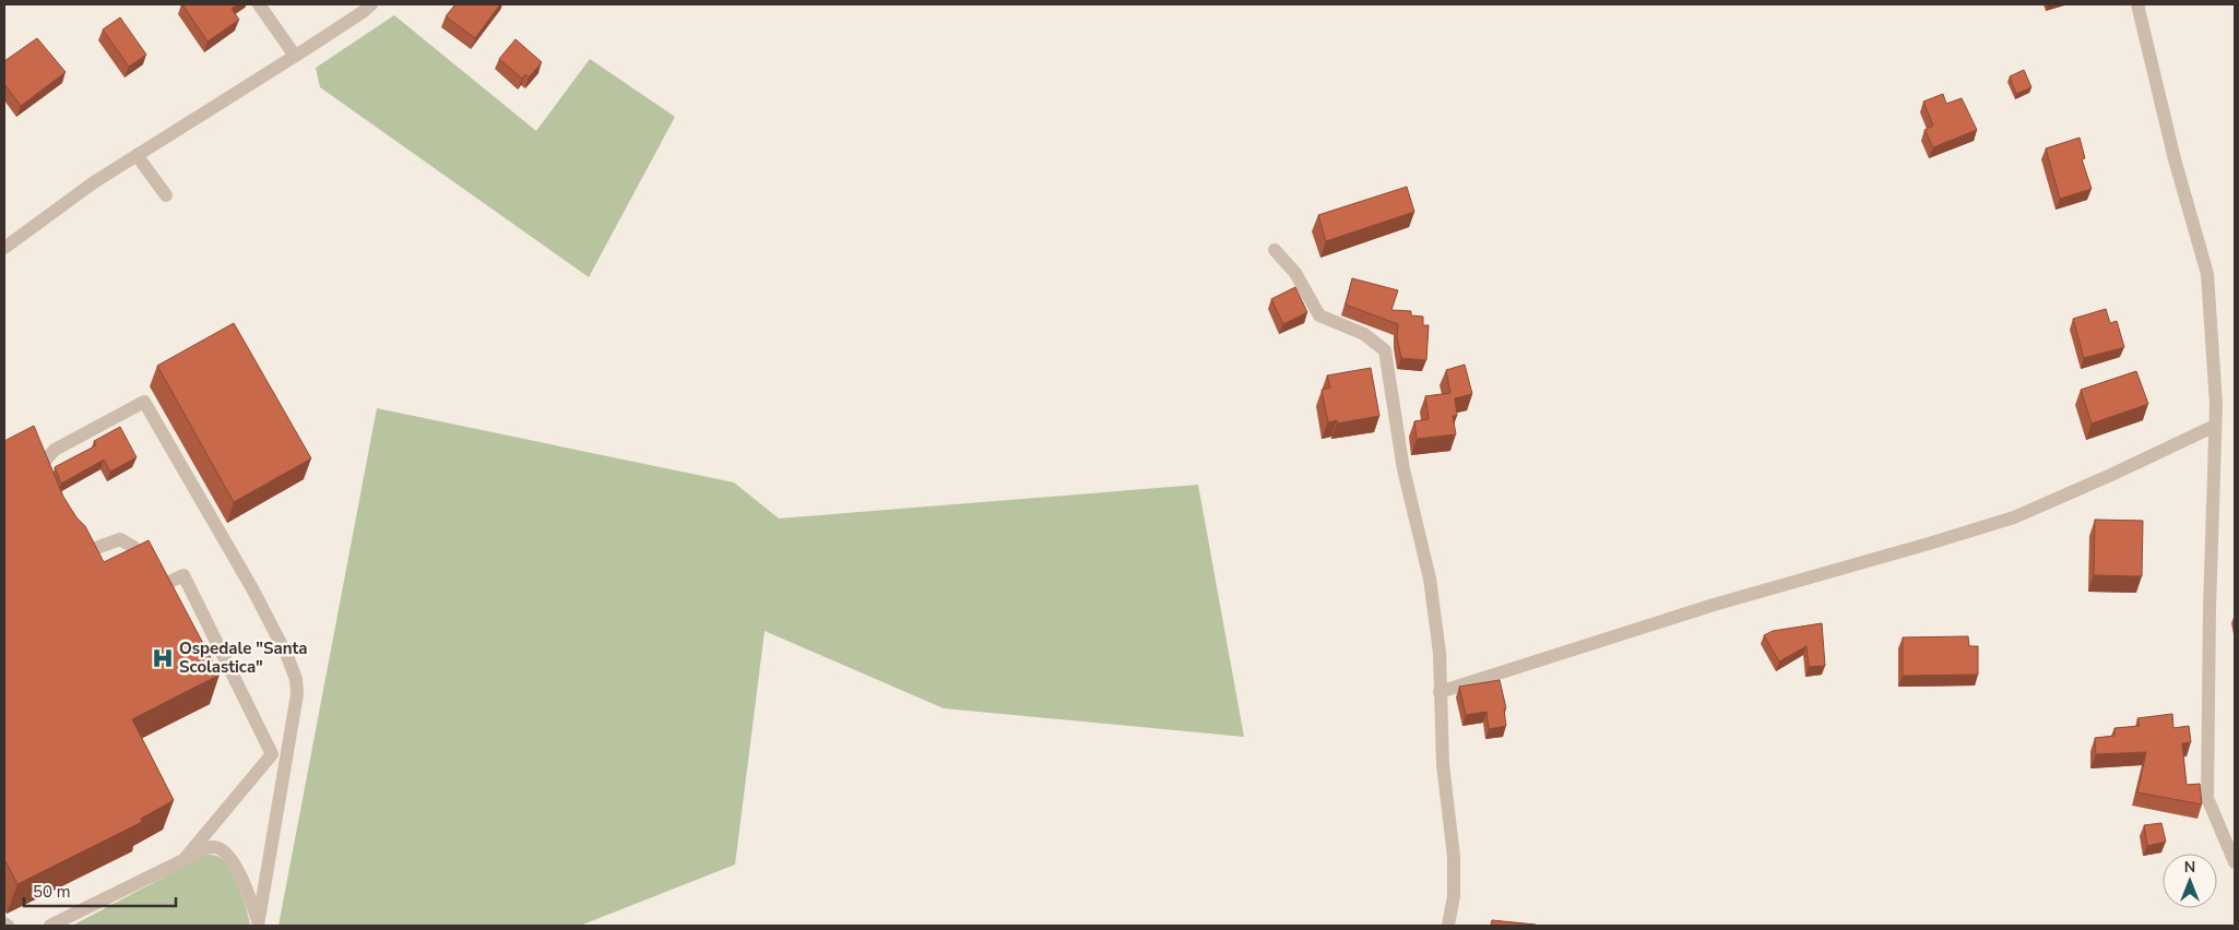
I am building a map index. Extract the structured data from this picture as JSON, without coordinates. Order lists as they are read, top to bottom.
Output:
{
  "places": {
    "hospital": ["Ospedale \"Santa Scolastica\""]
  },
  "scale_bar": "50 m",
  "north": "top"
}
